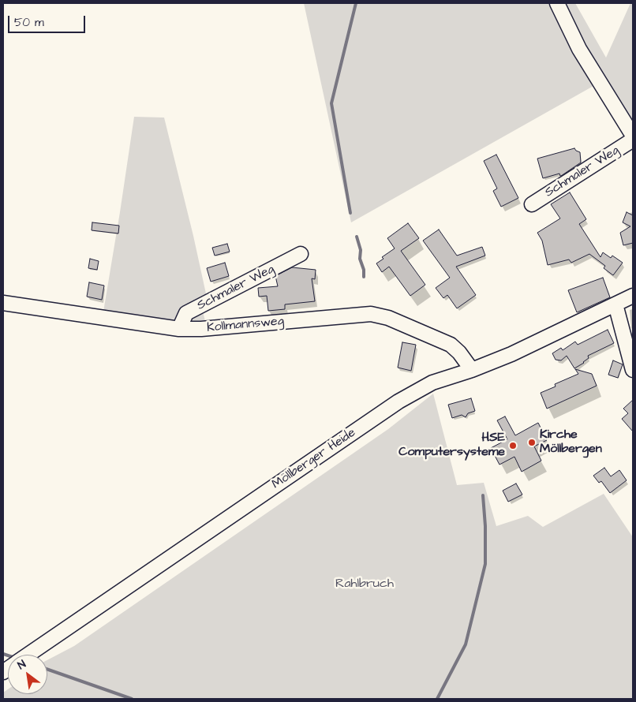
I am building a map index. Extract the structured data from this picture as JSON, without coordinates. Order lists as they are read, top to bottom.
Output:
{
  "streets": {
    "street": ["Schmaler Weg", "Kollmannsweg", "Möllberger Heide"]
  },
  "crossings": [
    ["Schmaler Weg", "Kollmannsweg"],
    ["Kollmannsweg", "Möllberger Heide"]
  ],
  "parks": ["Rahlbruch"],
  "places": ["Kirche Möllbergen", "HSE Computersysteme"],
  "scale_bar": "50 m",
  "north": "top left"
}
